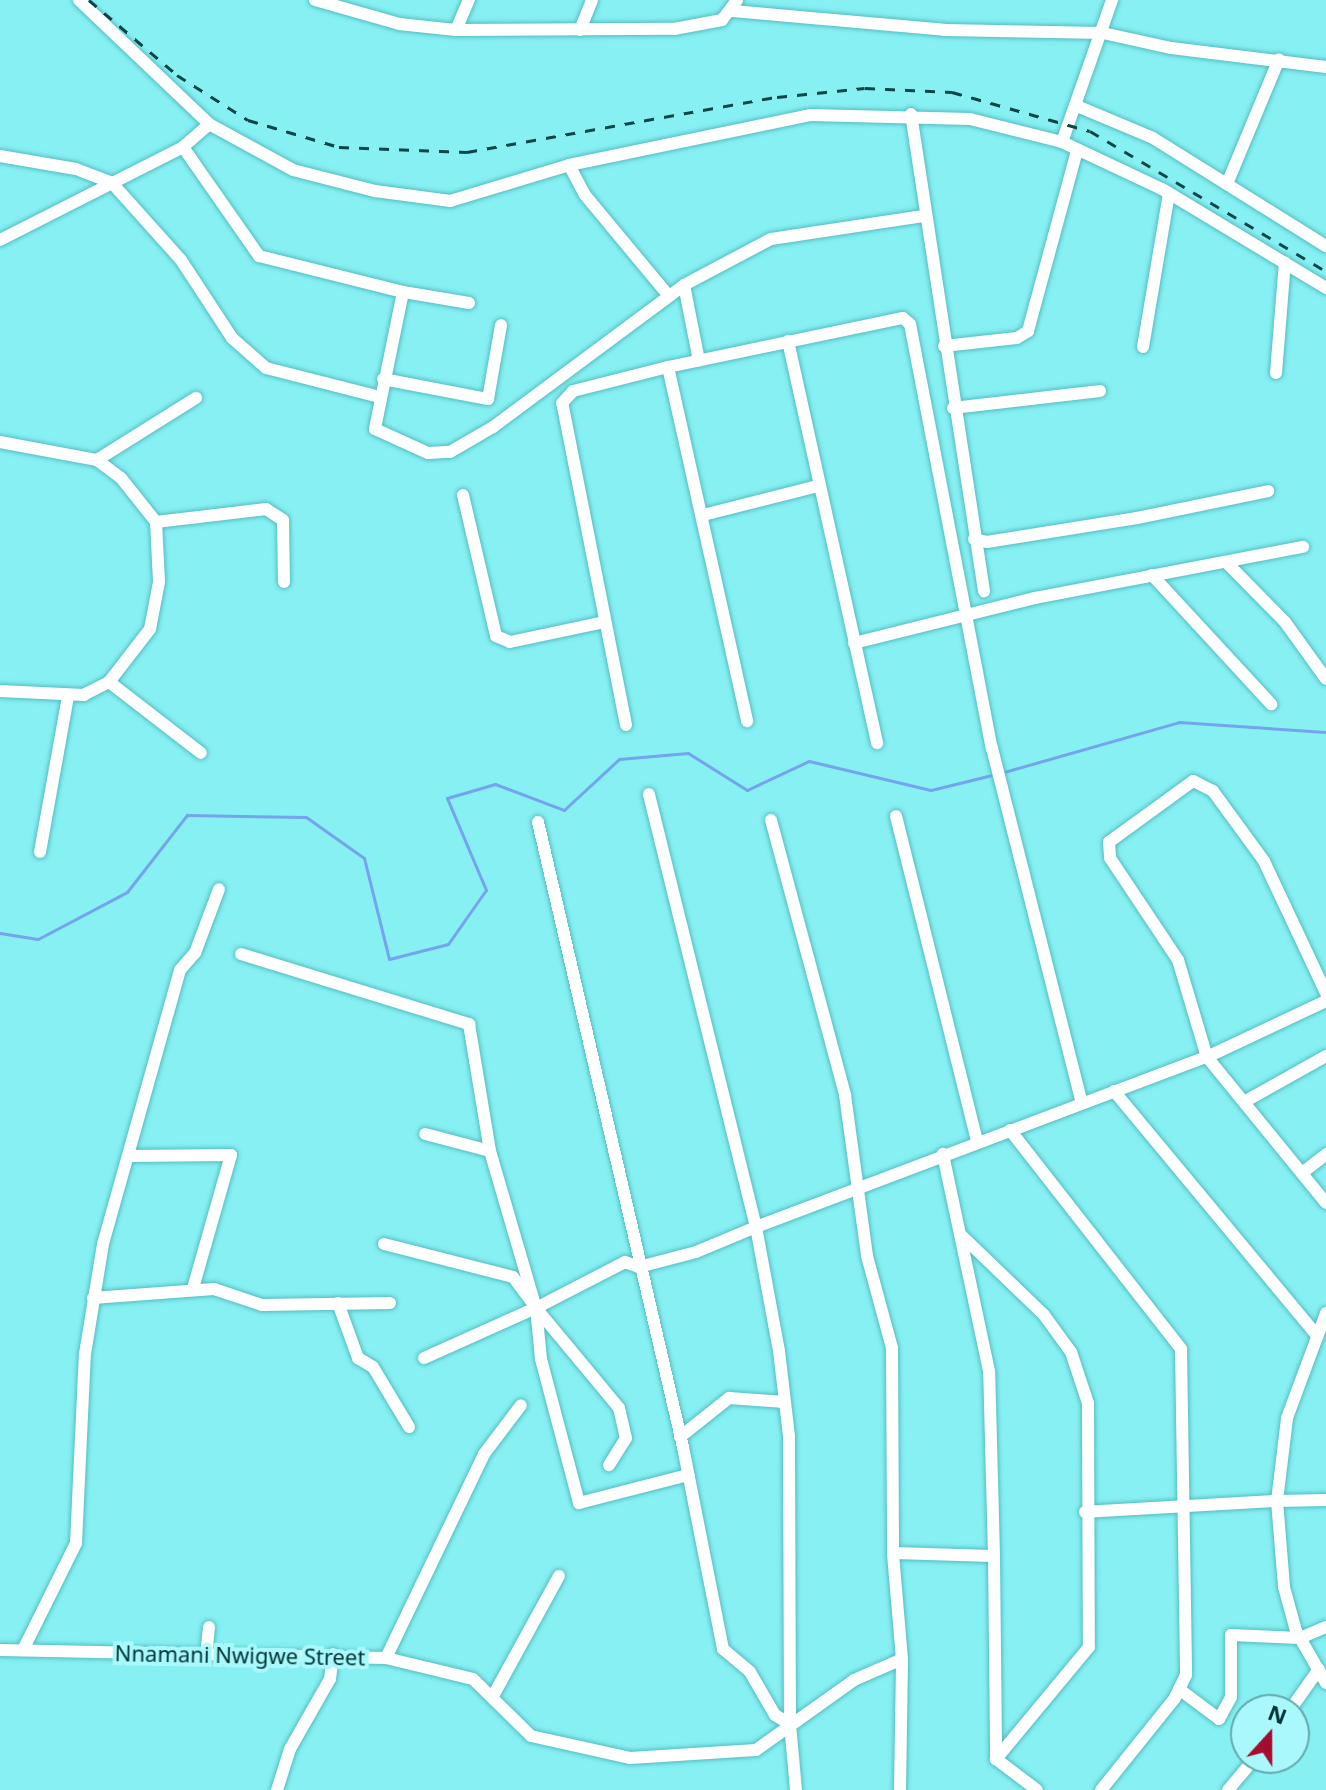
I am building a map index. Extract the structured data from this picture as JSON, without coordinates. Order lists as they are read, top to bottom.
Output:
{
  "streets": {
    "street": ["Nnamani Nwigwe Street"]
  },
  "north": "top"
}
